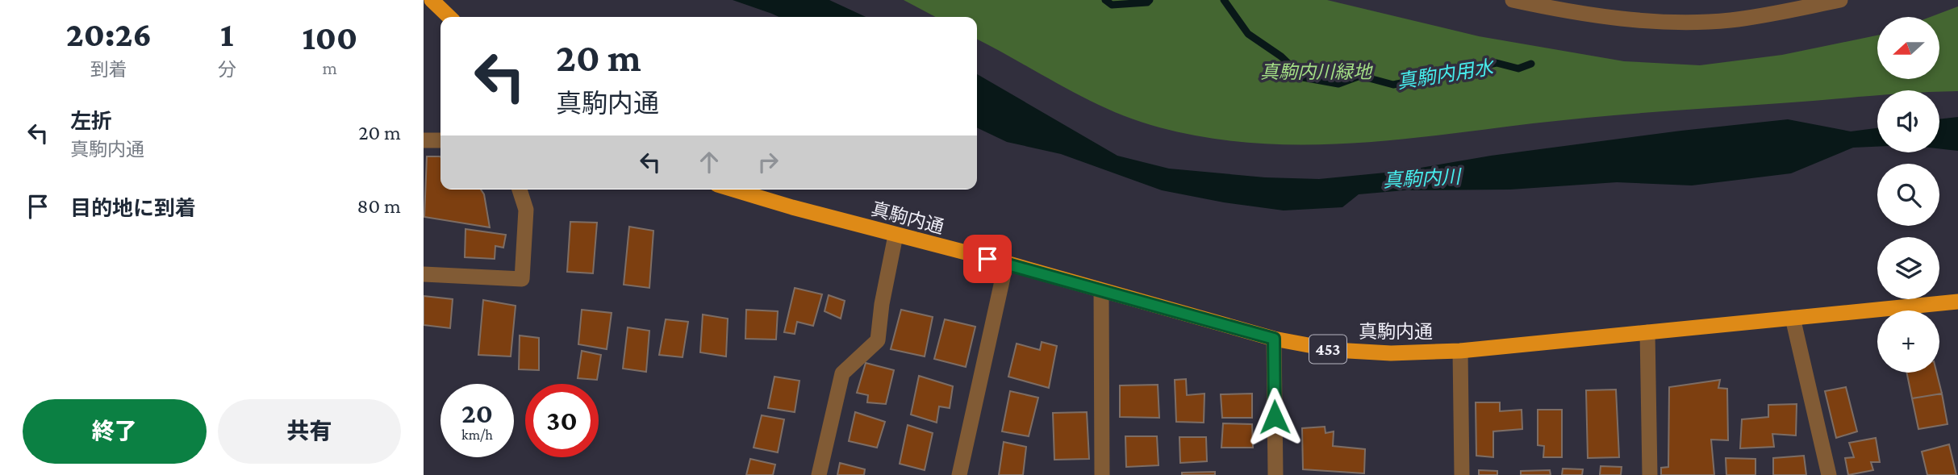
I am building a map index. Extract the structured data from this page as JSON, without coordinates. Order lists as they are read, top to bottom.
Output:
{
  "streets": {
    "highway": ["真駒内通", "453"]
  },
  "water": ["真駒内用水", "真駒内川"],
  "parks": ["真駒内川緑地"],
  "north": "left",
  "page": {
    "eta": [
      "20:26",
      "到着",
      "1",
      "分",
      "100",
      "m"
    ],
    "map_buttons": "+",
    "turn": ["20 m", "真駒内通"],
    "list": [
      {
        "name": "左折",
        "note": "真駒内通",
        "value": "20 m"
      },
      {
        "name": "目的地に到着",
        "value": "80 m"
      }
    ],
    "speed": "20 km/h",
    "limit": "30",
    "buttons": ["終了", "共有"]
  }
}
